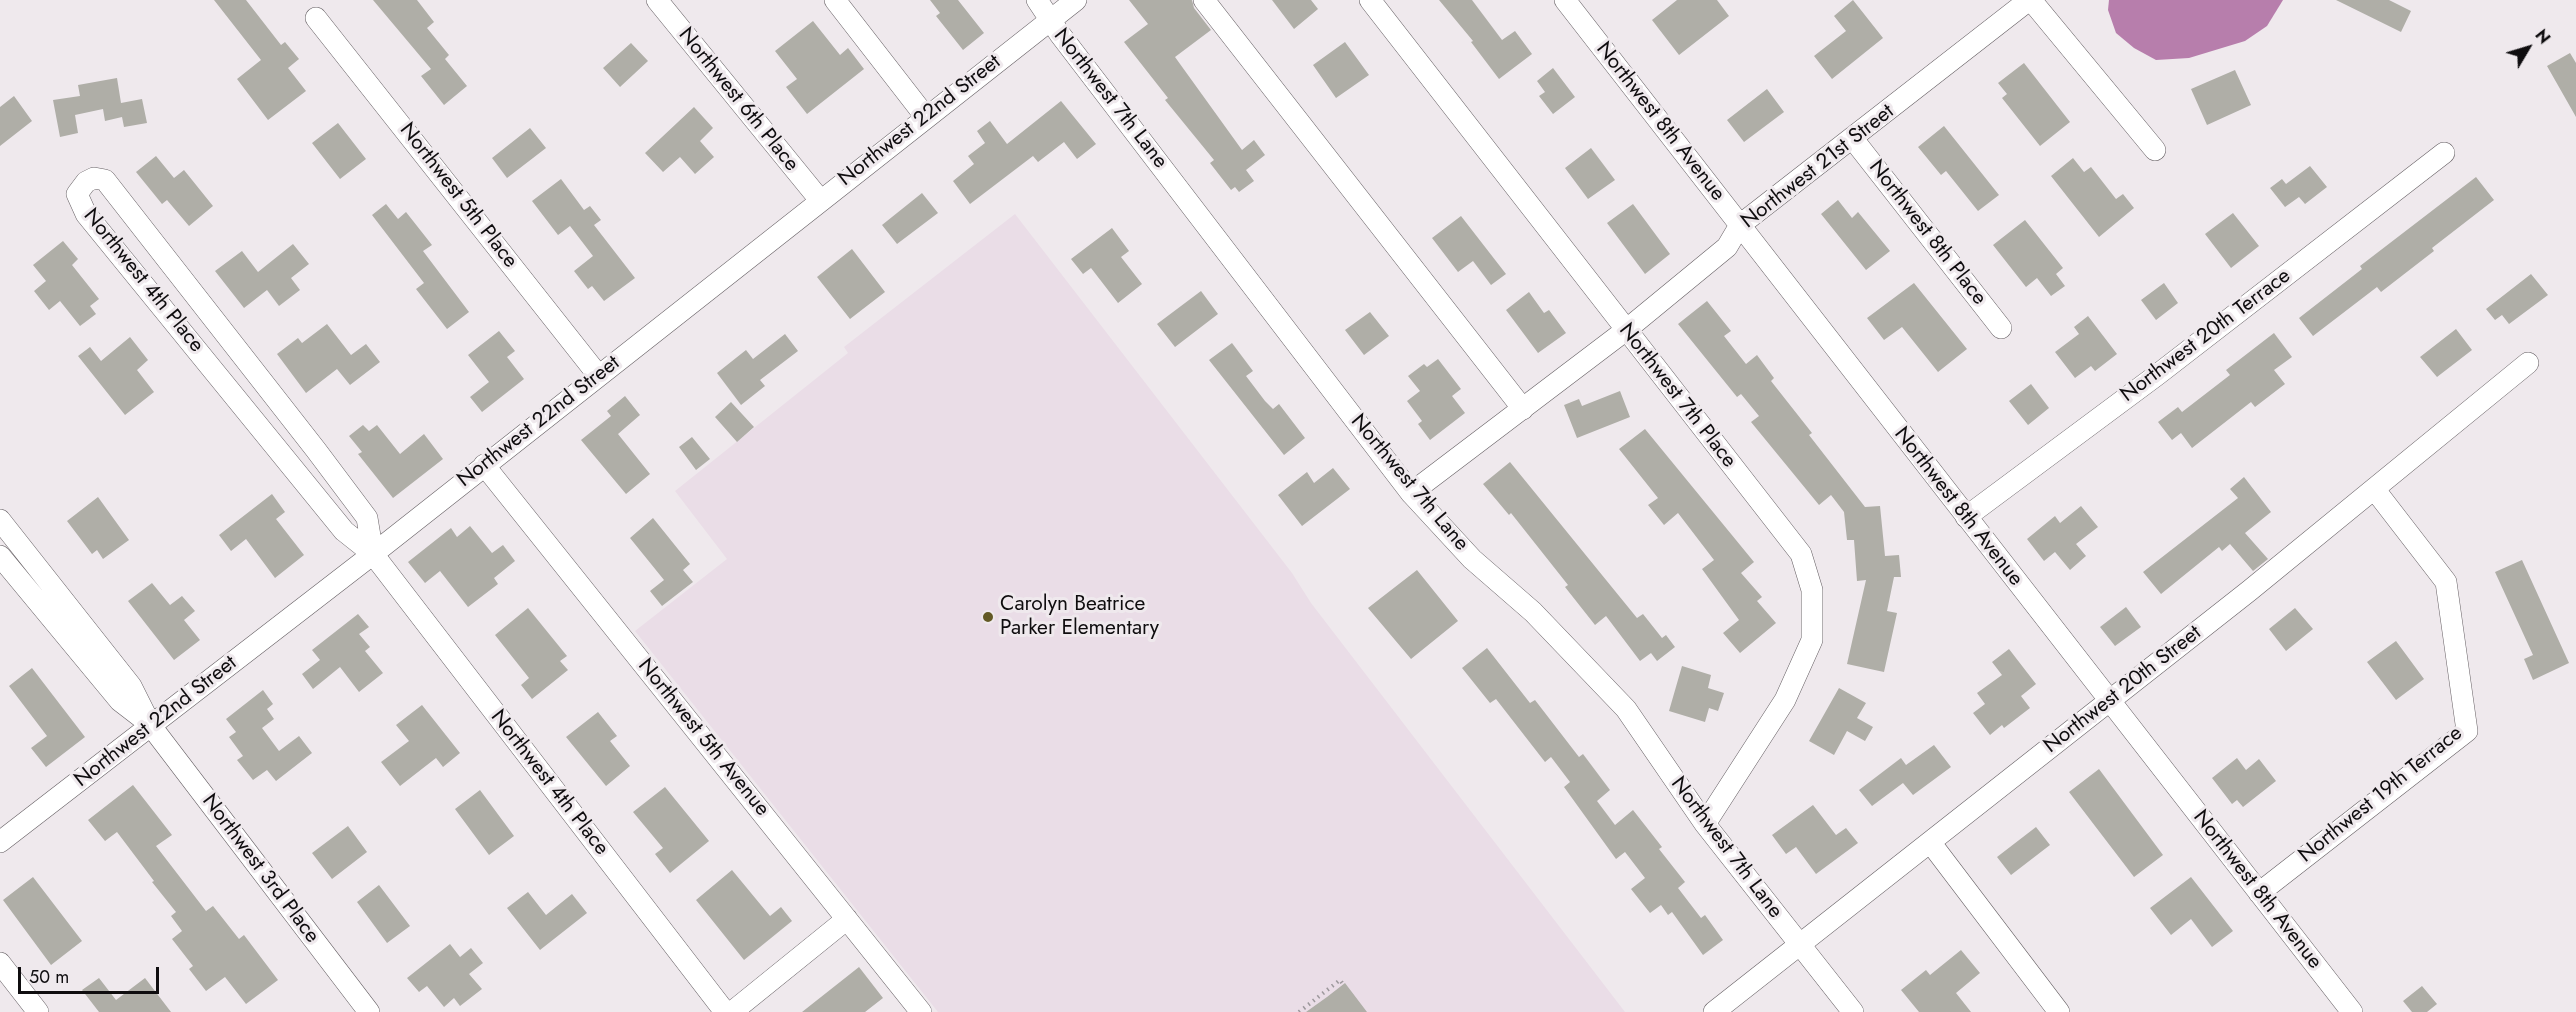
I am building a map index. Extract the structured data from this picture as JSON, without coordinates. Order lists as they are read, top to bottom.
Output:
{
  "streets": {
    "street": [
      "Northwest 7th Lane",
      "Northwest 6th Place",
      "Northwest 22nd Street",
      "Northwest 8th Avenue",
      "Northwest 21st Street",
      "Northwest 5th Place",
      "Northwest 8th Place",
      "Northwest 4th Place",
      "Northwest 20th Terrace",
      "Northwest 7th Place",
      "Northwest 20th Street",
      "Northwest 5th Avenue",
      "Northwest 19th Terrace",
      "Northwest 3rd Place"
    ]
  },
  "crossings": [
    ["Northwest 7th Lane", "Northwest 22nd Street"],
    ["Northwest 7th Lane", "Northwest 21st Street"],
    ["Northwest 7th Lane", "Northwest 7th Place"],
    ["Northwest 7th Lane", "Northwest 20th Street"],
    ["Northwest 6th Place", "Northwest 22nd Street"],
    ["Northwest 22nd Street", "Northwest 5th Place"],
    ["Northwest 22nd Street", "Northwest 4th Place"],
    ["Northwest 22nd Street", "Northwest 5th Avenue"],
    ["Northwest 22nd Street", "Northwest 3rd Place"],
    ["Northwest 8th Avenue", "Northwest 21st Street"],
    ["Northwest 8th Avenue", "Northwest 20th Terrace"],
    ["Northwest 8th Avenue", "Northwest 20th Street"],
    ["Northwest 8th Avenue", "Northwest 19th Terrace"],
    ["Northwest 21st Street", "Northwest 8th Place"],
    ["Northwest 21st Street", "Northwest 7th Place"],
    ["Northwest 20th Street", "Northwest 19th Terrace"]
  ],
  "places": ["Carolyn Beatrice Parker Elementary"],
  "scale_bar": "50 m",
  "north": "top right"
}
